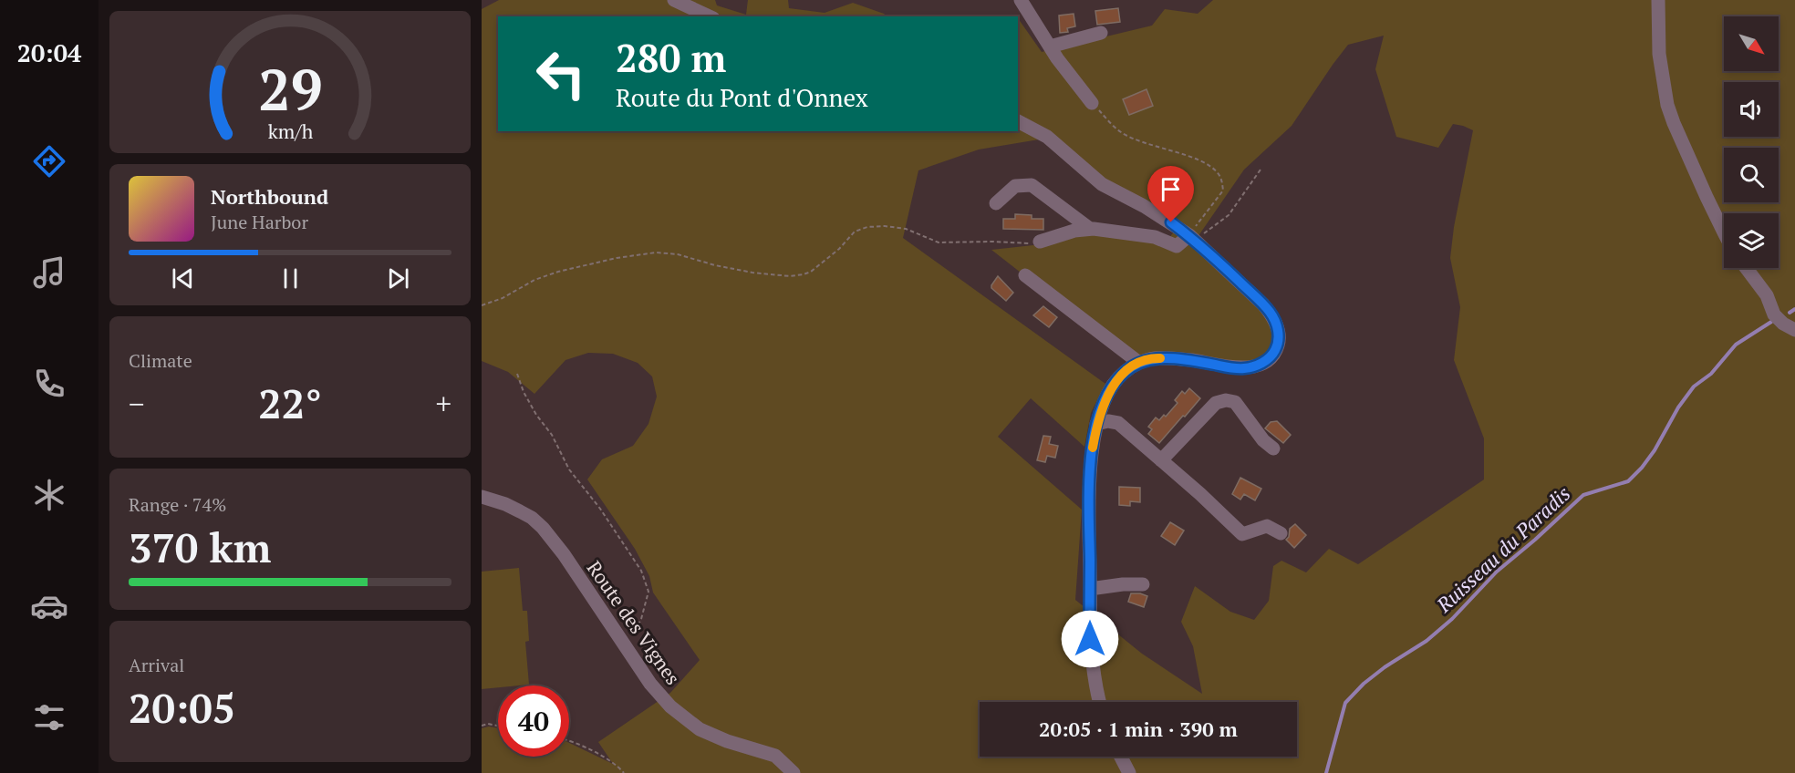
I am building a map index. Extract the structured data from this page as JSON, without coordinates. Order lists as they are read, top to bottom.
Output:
{
  "streets": {
    "street": ["Route des Vignes"]
  },
  "water": ["Ruisseau du Paradis"],
  "north": "bottom right",
  "page": {
    "tabs": "20:04",
    "turn": ["280 m", "Route du Pont d'Onnex"],
    "song": ["Northbound", "June Harbor"],
    "tile": [
      "Climate",
      ["Range · 74%", "370 km"],
      ["Arrival", "20:05"]
    ],
    "heat": ["−", "22°", "+"],
    "limit": "40",
    "trip": "20:05 · 1 min · 390 m",
    "gauge": ["29", "km/h"]
  }
}
